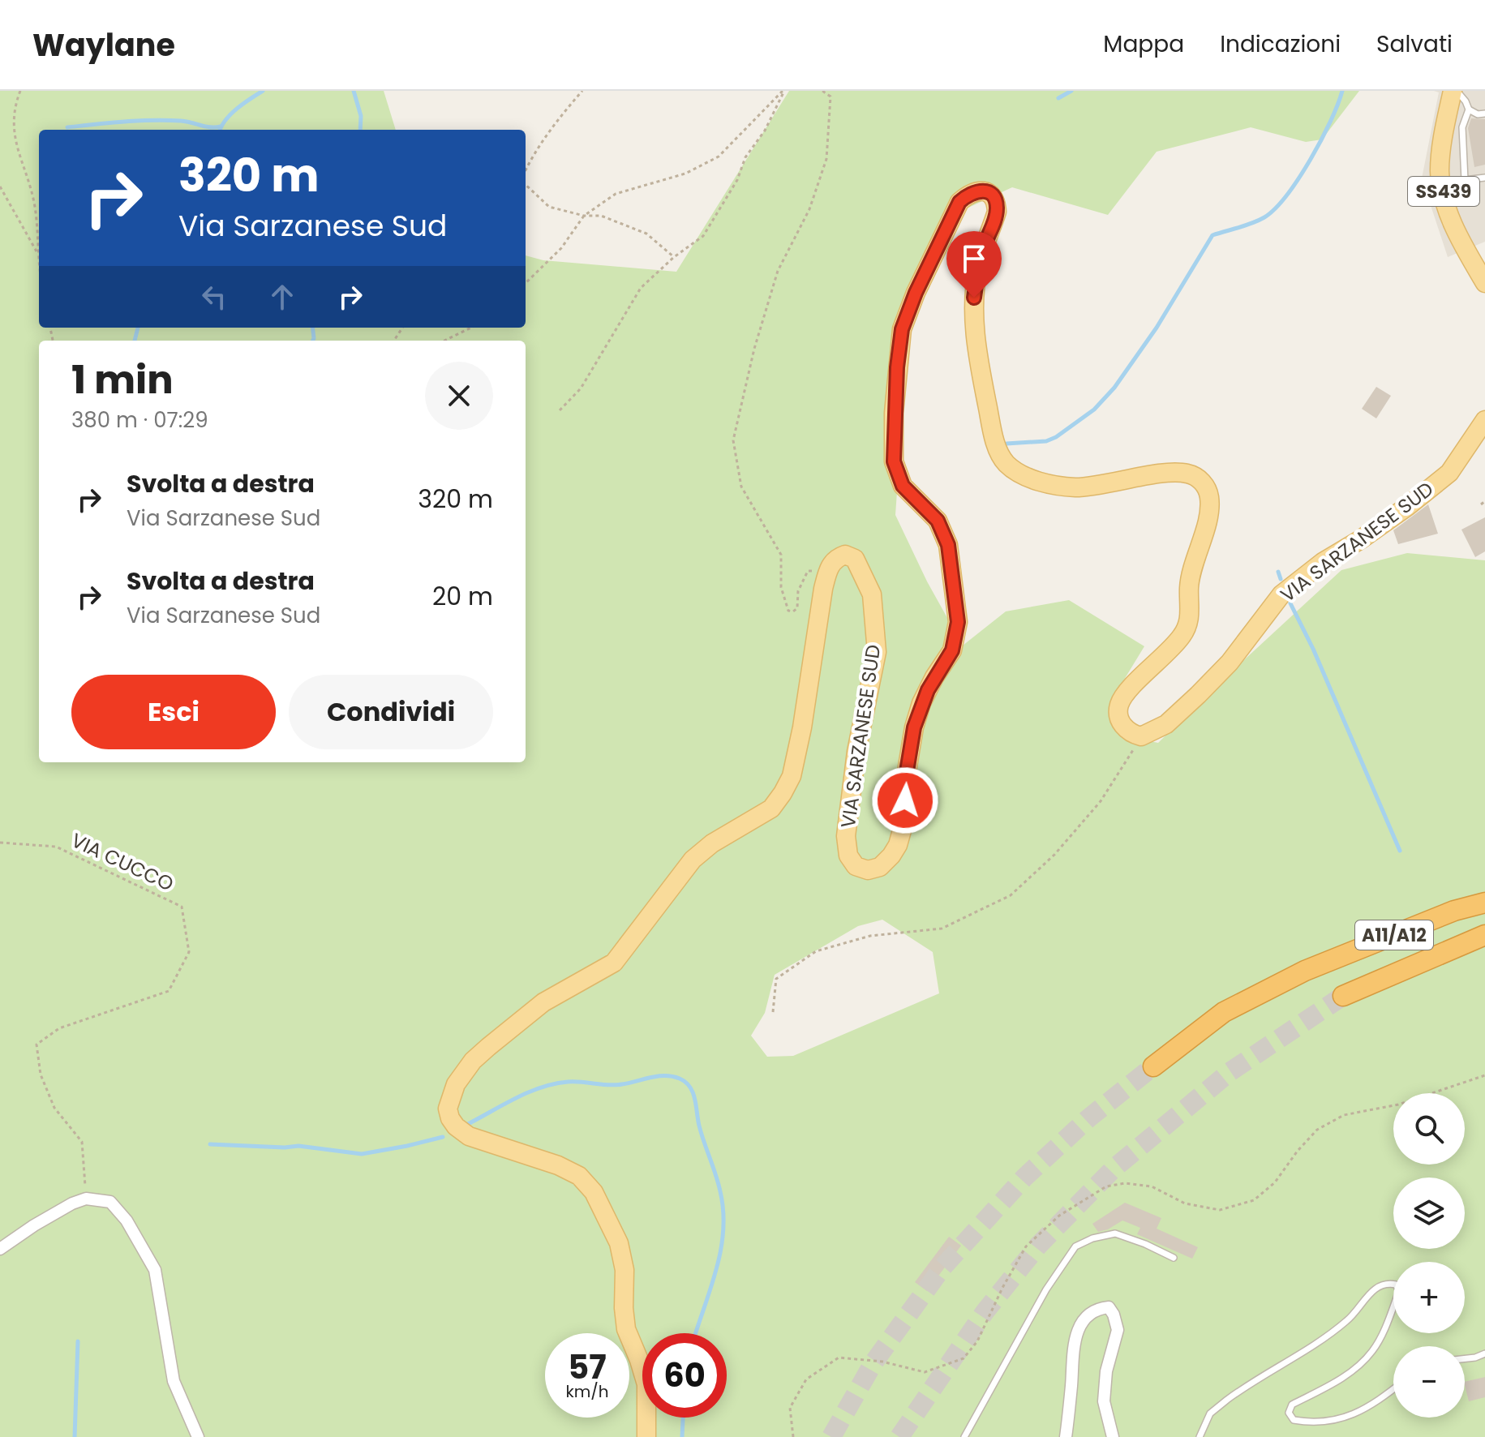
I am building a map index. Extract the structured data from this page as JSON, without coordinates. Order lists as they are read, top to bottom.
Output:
{
  "streets": {
    "highway": ["A11/A12"],
    "main road": ["SS439", "VIA SARZANESE SUD"],
    "path": ["VIA CUCCO"]
  },
  "page": {
    "header": "Waylane",
    "nav": ["Mappa", "Indicazioni", "Salvati"],
    "turn": ["320 m", "Via Sarzanese Sud"],
    "heading": ["1 min", "380 m · 07:29"],
    "list": [
      {
        "name": "Svolta a destra",
        "note": "Via Sarzanese Sud",
        "value": "320 m"
      },
      {
        "name": "Svolta a destra",
        "note": "Via Sarzanese Sud",
        "value": "20 m"
      }
    ],
    "buttons": ["Esci", "Condividi"],
    "map_buttons": ["+", "−"],
    "speed": "57 km/h",
    "limit": "60"
  }
}
